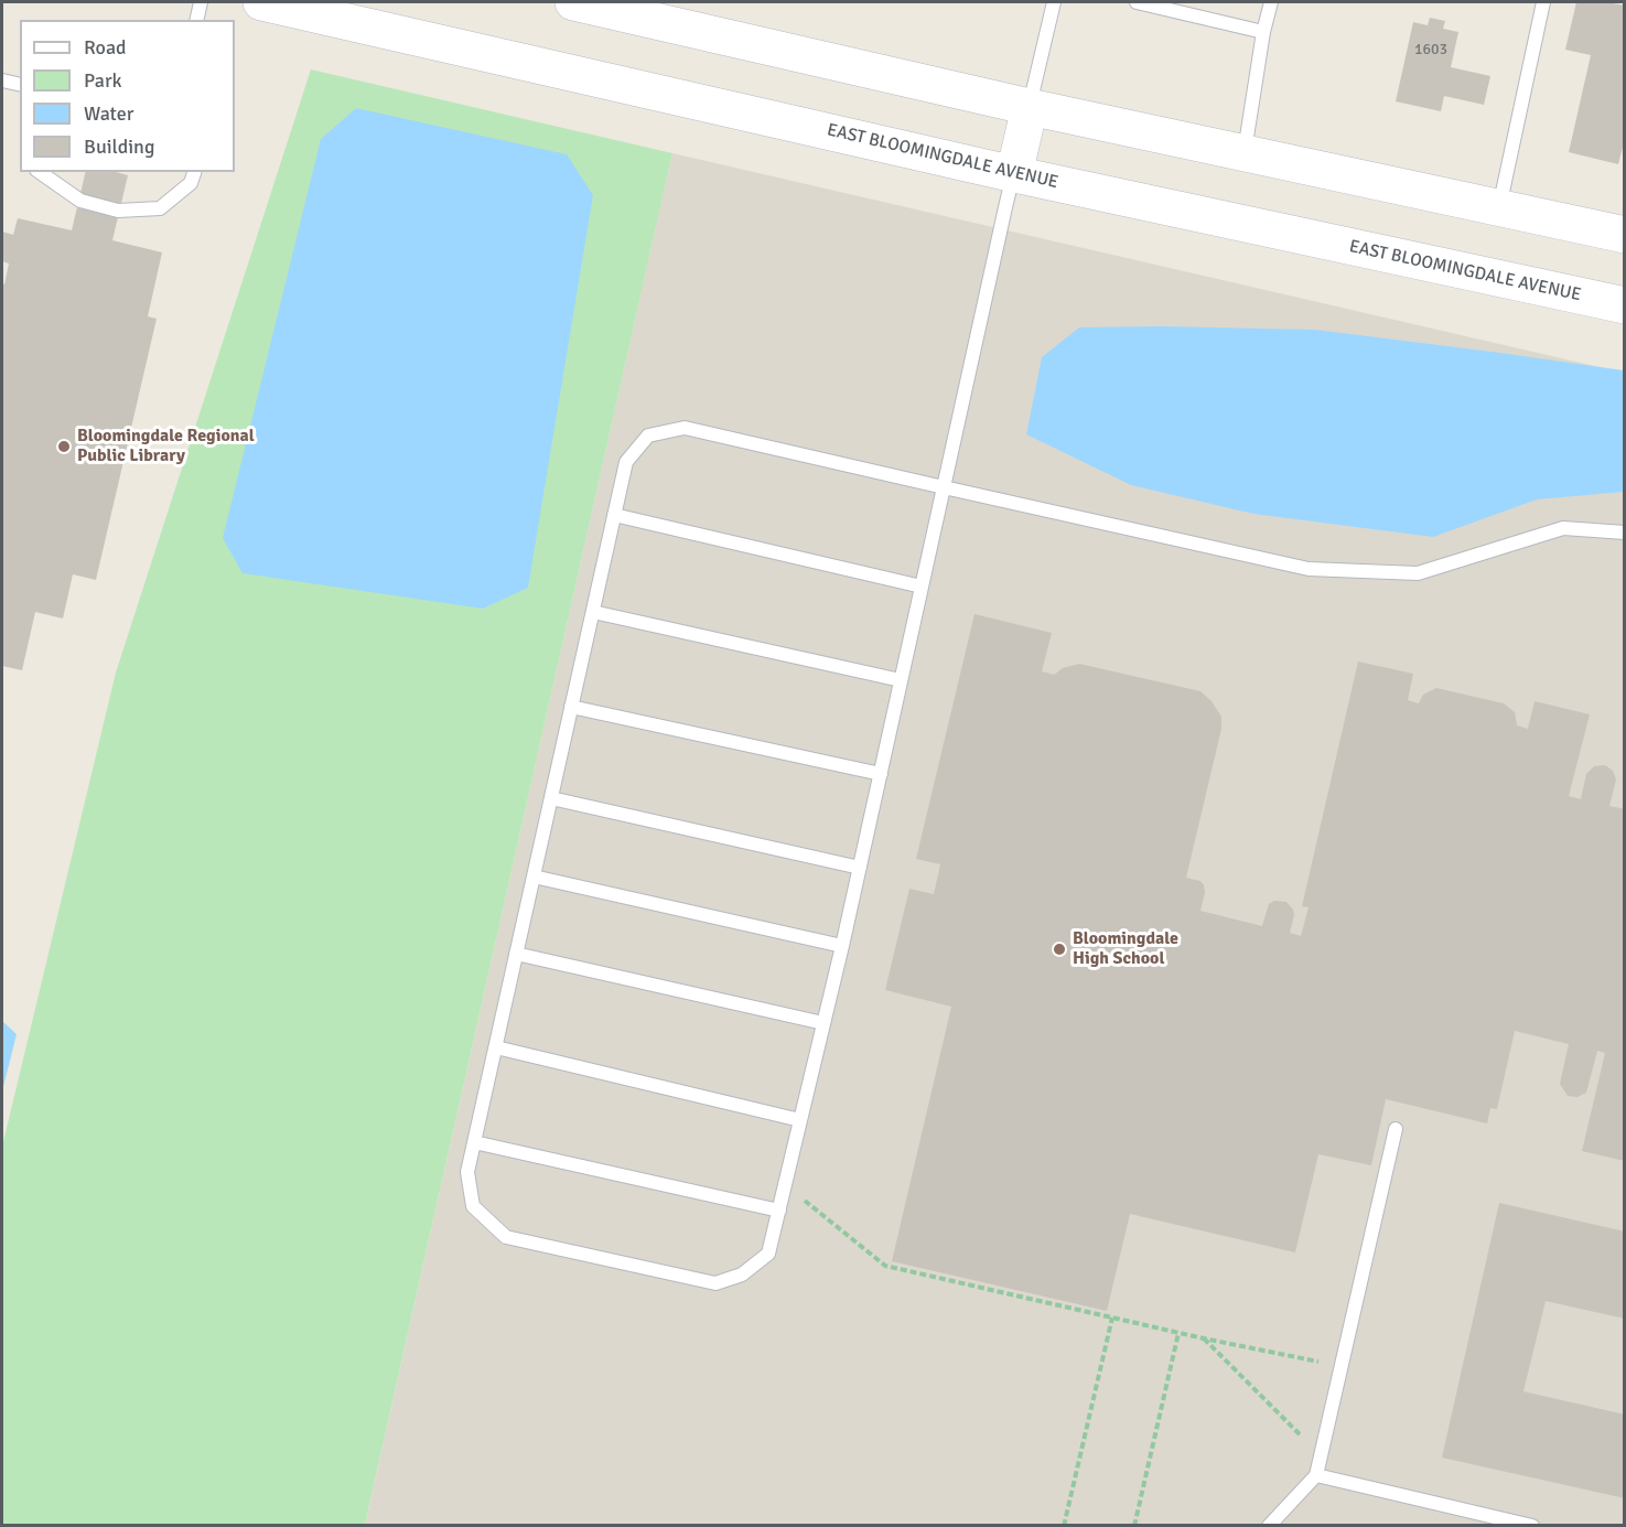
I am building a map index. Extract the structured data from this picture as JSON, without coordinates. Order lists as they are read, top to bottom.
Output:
{
  "streets": {
    "main road": ["EAST BLOOMINGDALE AVENUE"]
  },
  "places": ["Bloomingdale Regional Public Library", "Bloomingdale High School"],
  "house_numbers": ["1603"],
  "legend": [
    "Road",
    "Park",
    "Water",
    "Building"
  ]
}
